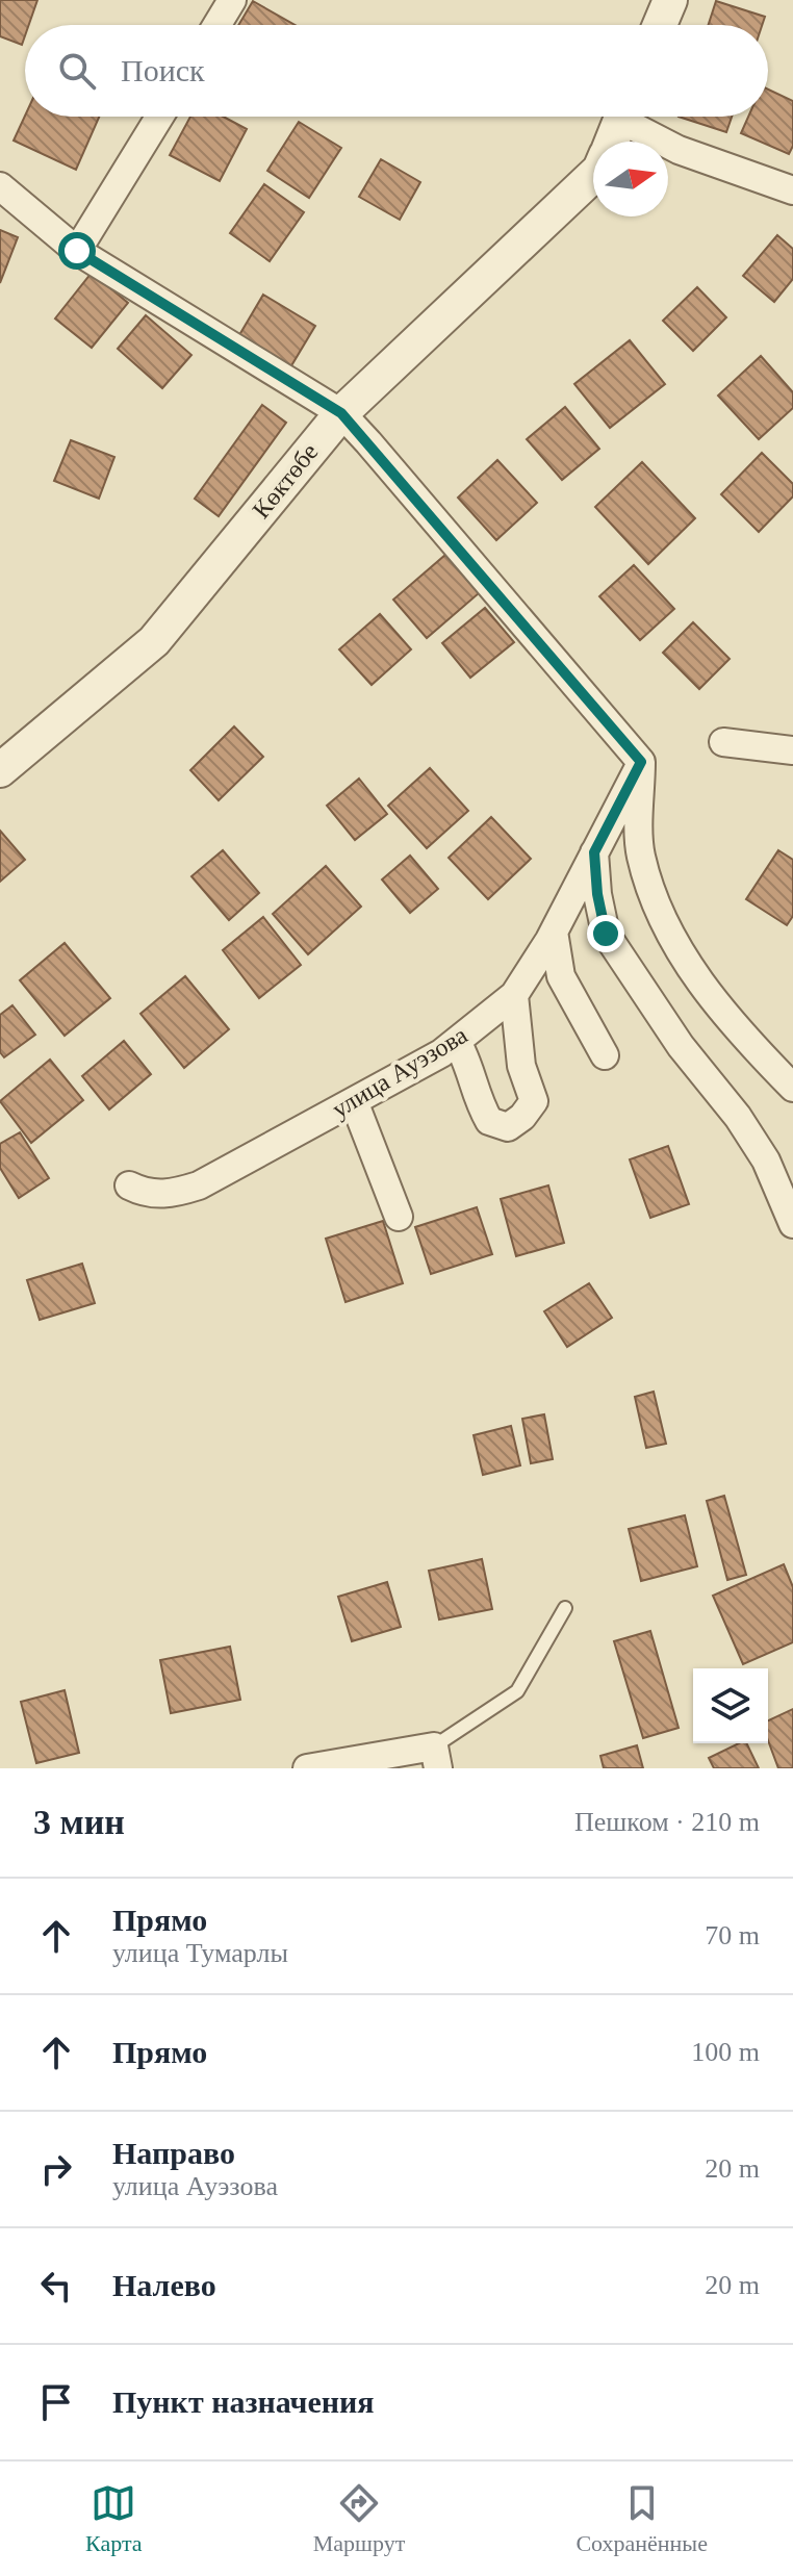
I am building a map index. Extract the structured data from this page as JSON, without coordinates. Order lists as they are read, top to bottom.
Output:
{
  "streets": {
    "street": ["Көктөбе", "улица Ауэзова"]
  },
  "north": "right",
  "page": {
    "search": "Поиск",
    "heading": ["3 мин", "Пешком · 210 m"],
    "list": [
      ["Прямо", "улица Тумарлы", "70 m"],
      ["Прямо", "100 m"],
      ["Направо", "улица Ауэзова", "20 m"],
      ["Налево", "20 m"],
      "Пункт назначения"
    ],
    "nav": ["Карта", "Маршрут", "Сохранённые"]
  }
}
